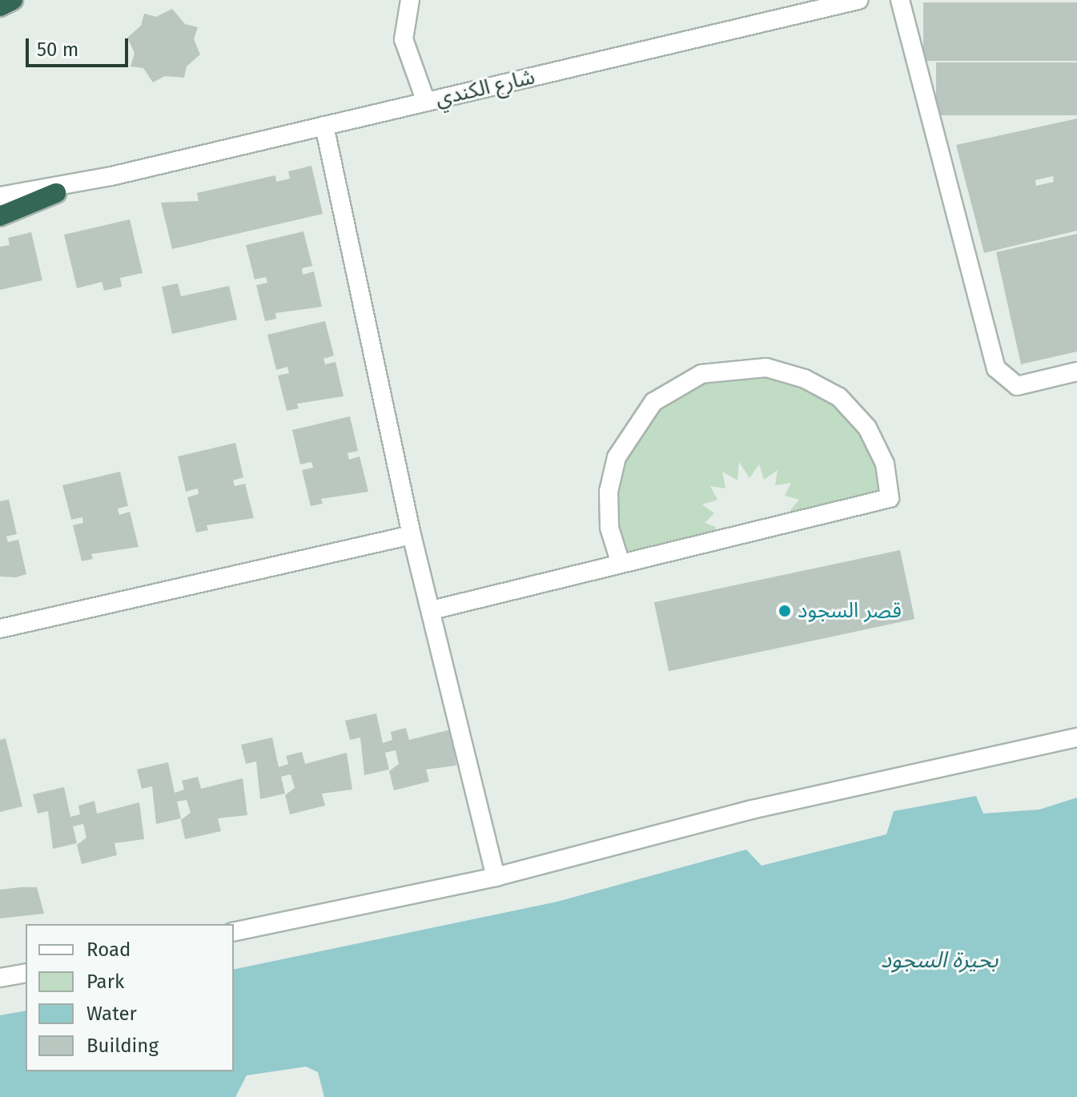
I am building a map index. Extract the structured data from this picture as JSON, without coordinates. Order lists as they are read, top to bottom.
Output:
{
  "streets": {
    "street": ["شارع الكندي"]
  },
  "water": ["بحيرة السجود"],
  "places": ["قصر السجود"],
  "legend": [
    "Road",
    "Park",
    "Water",
    "Building"
  ],
  "scale_bar": "50 m"
}
